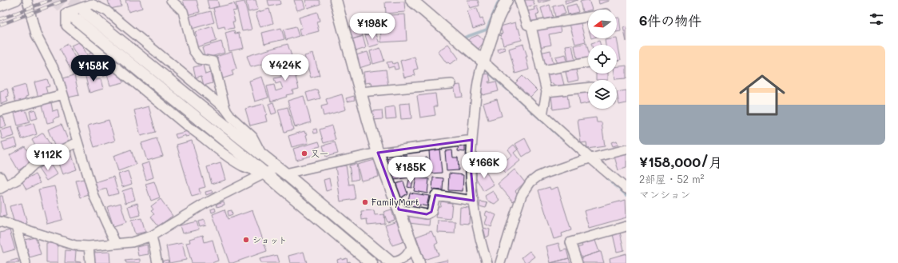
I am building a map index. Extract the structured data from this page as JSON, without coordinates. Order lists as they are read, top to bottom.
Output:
{
  "places": ["又一", "FamilyMart", "ショット"],
  "north": "left",
  "page": {
    "heading": "6件の物件",
    "price": [
      "¥198K",
      "¥424K",
      "¥158K",
      "¥112K",
      "¥166K",
      "¥185K"
    ],
    "list": [
      {
        "name": "¥158,000/月",
        "note": "2部屋 · 52 m² · マンション"
      }
    ]
  }
}
